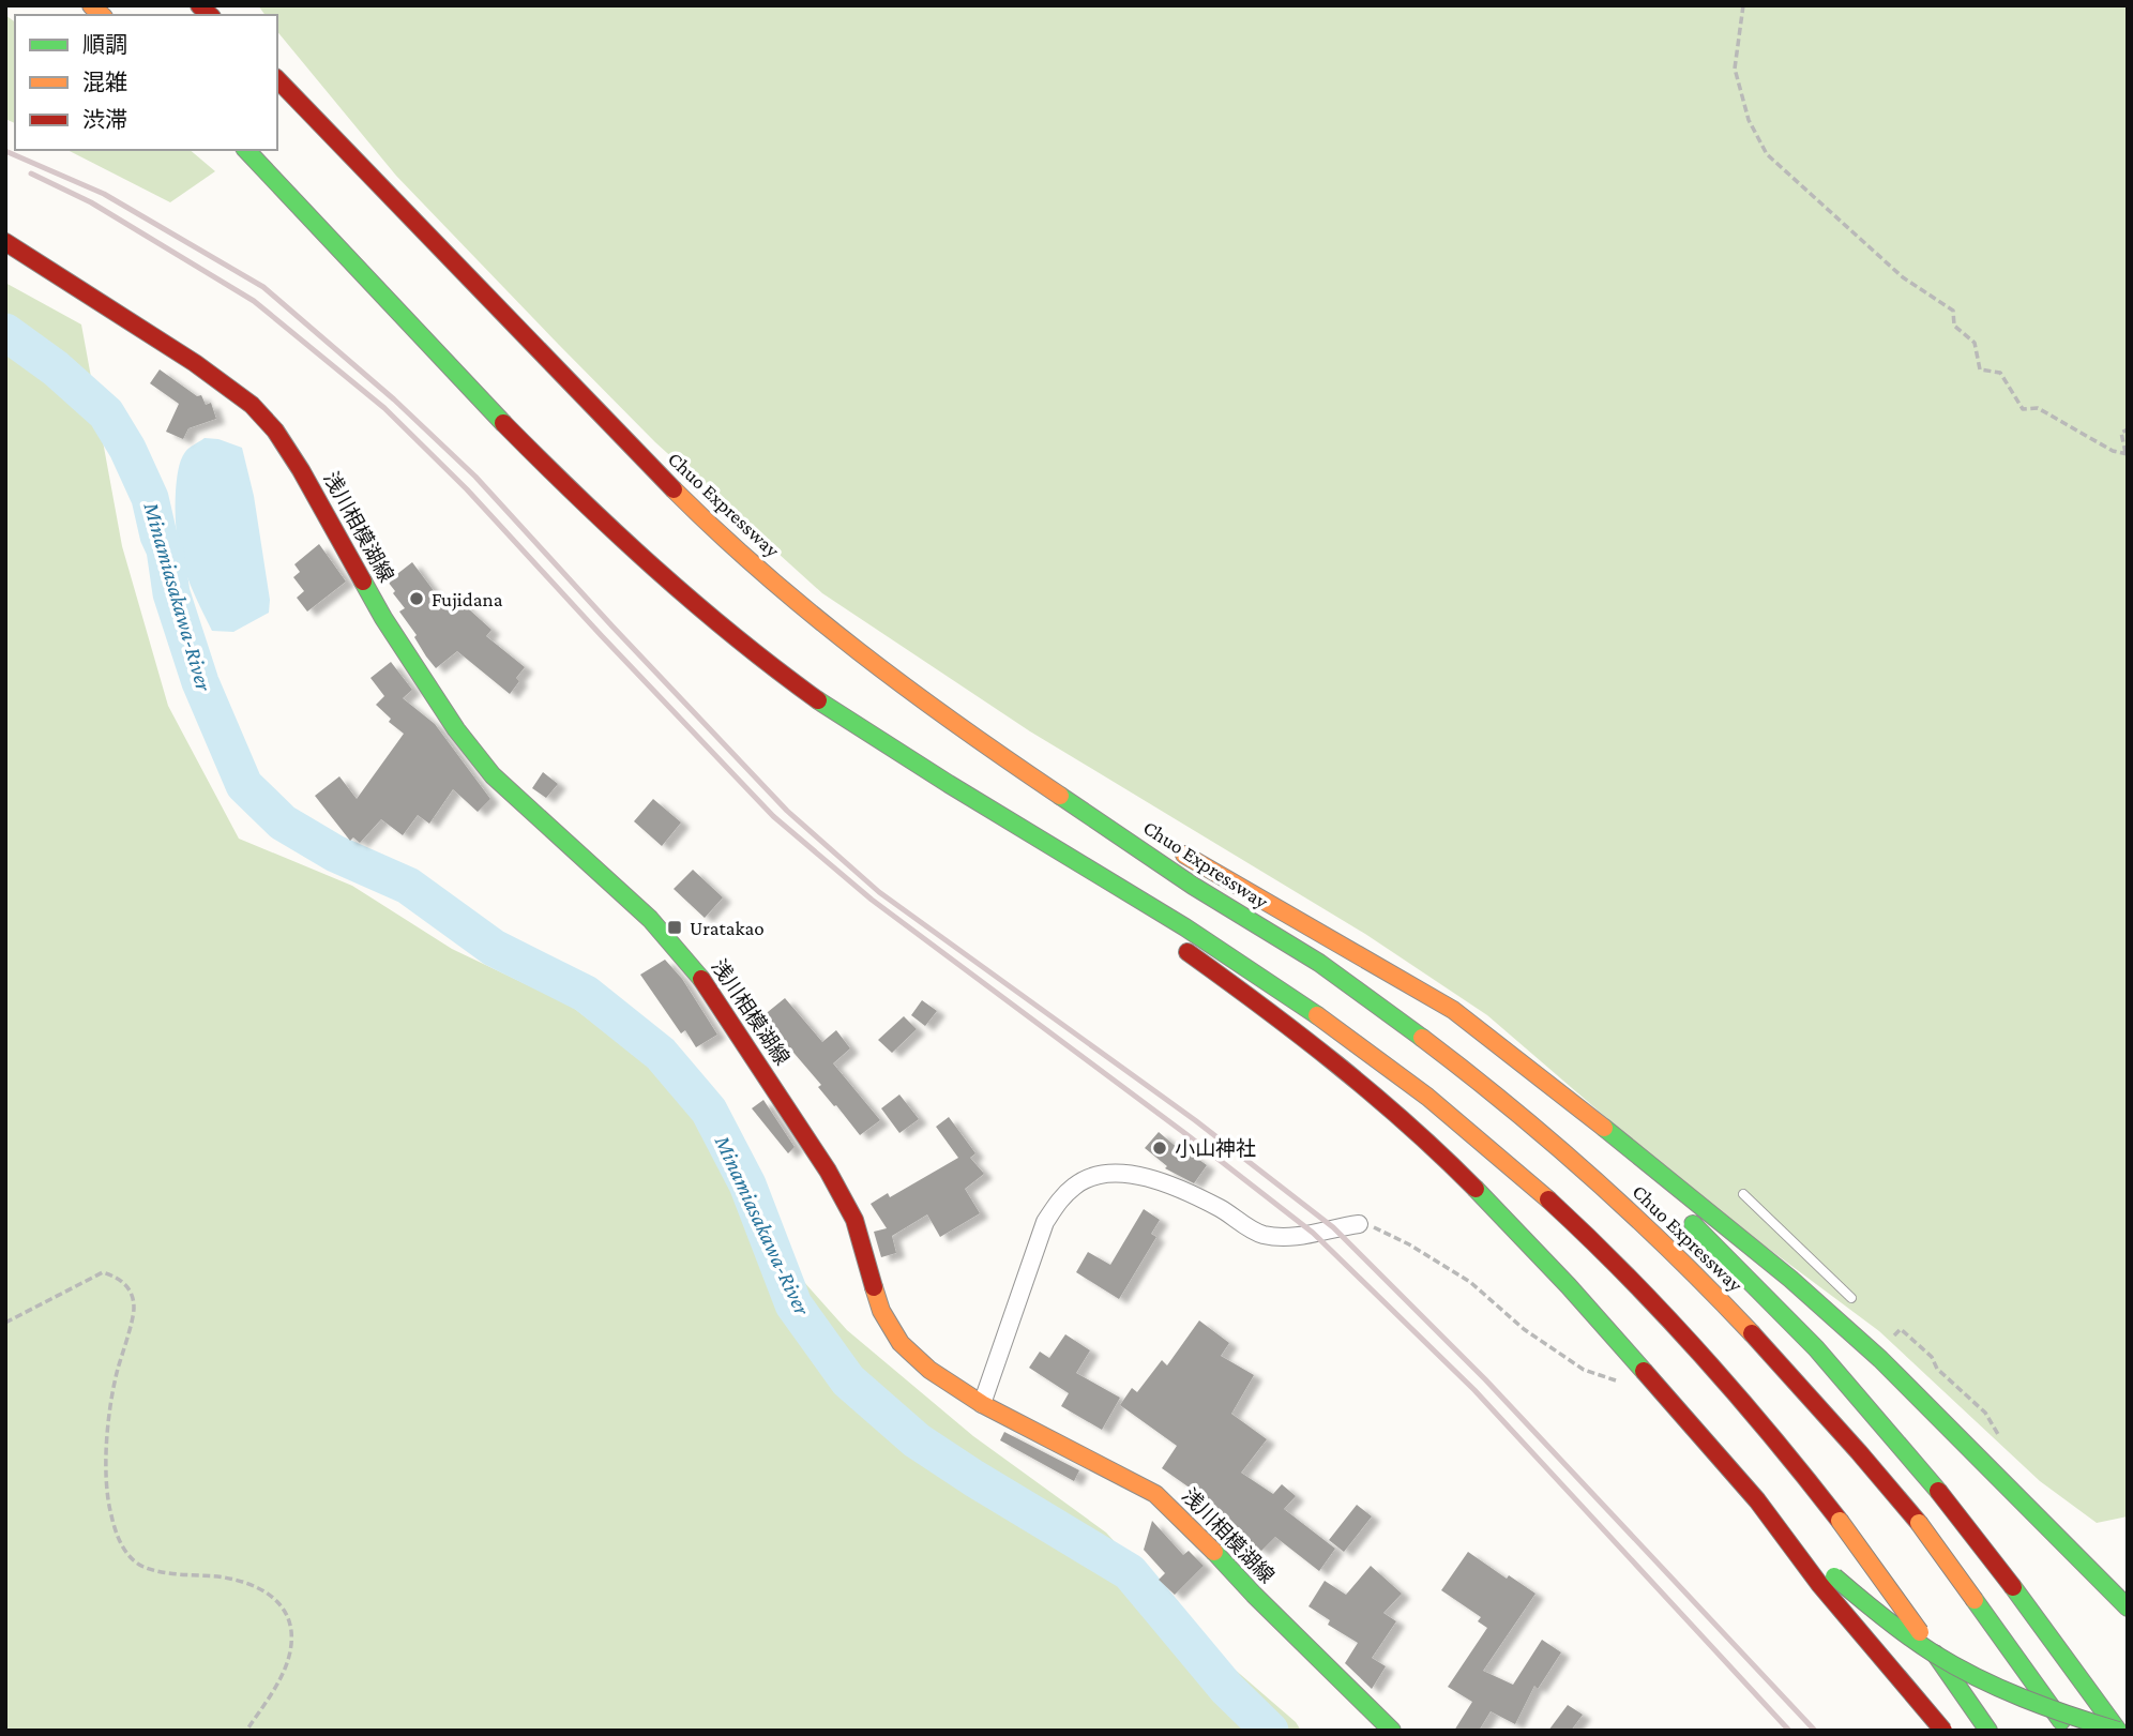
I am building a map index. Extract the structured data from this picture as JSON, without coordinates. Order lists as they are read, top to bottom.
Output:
{
  "streets": {
    "main road": ["Chuo Expressway", "浅川相模湖線"]
  },
  "water": ["Minamiasakawa-River"],
  "places": {
    "other": ["Fujidana", "小山神社"],
    "transit": ["Uratakao"]
  },
  "legend": ["順調", "混雑", "渋滞"]
}
